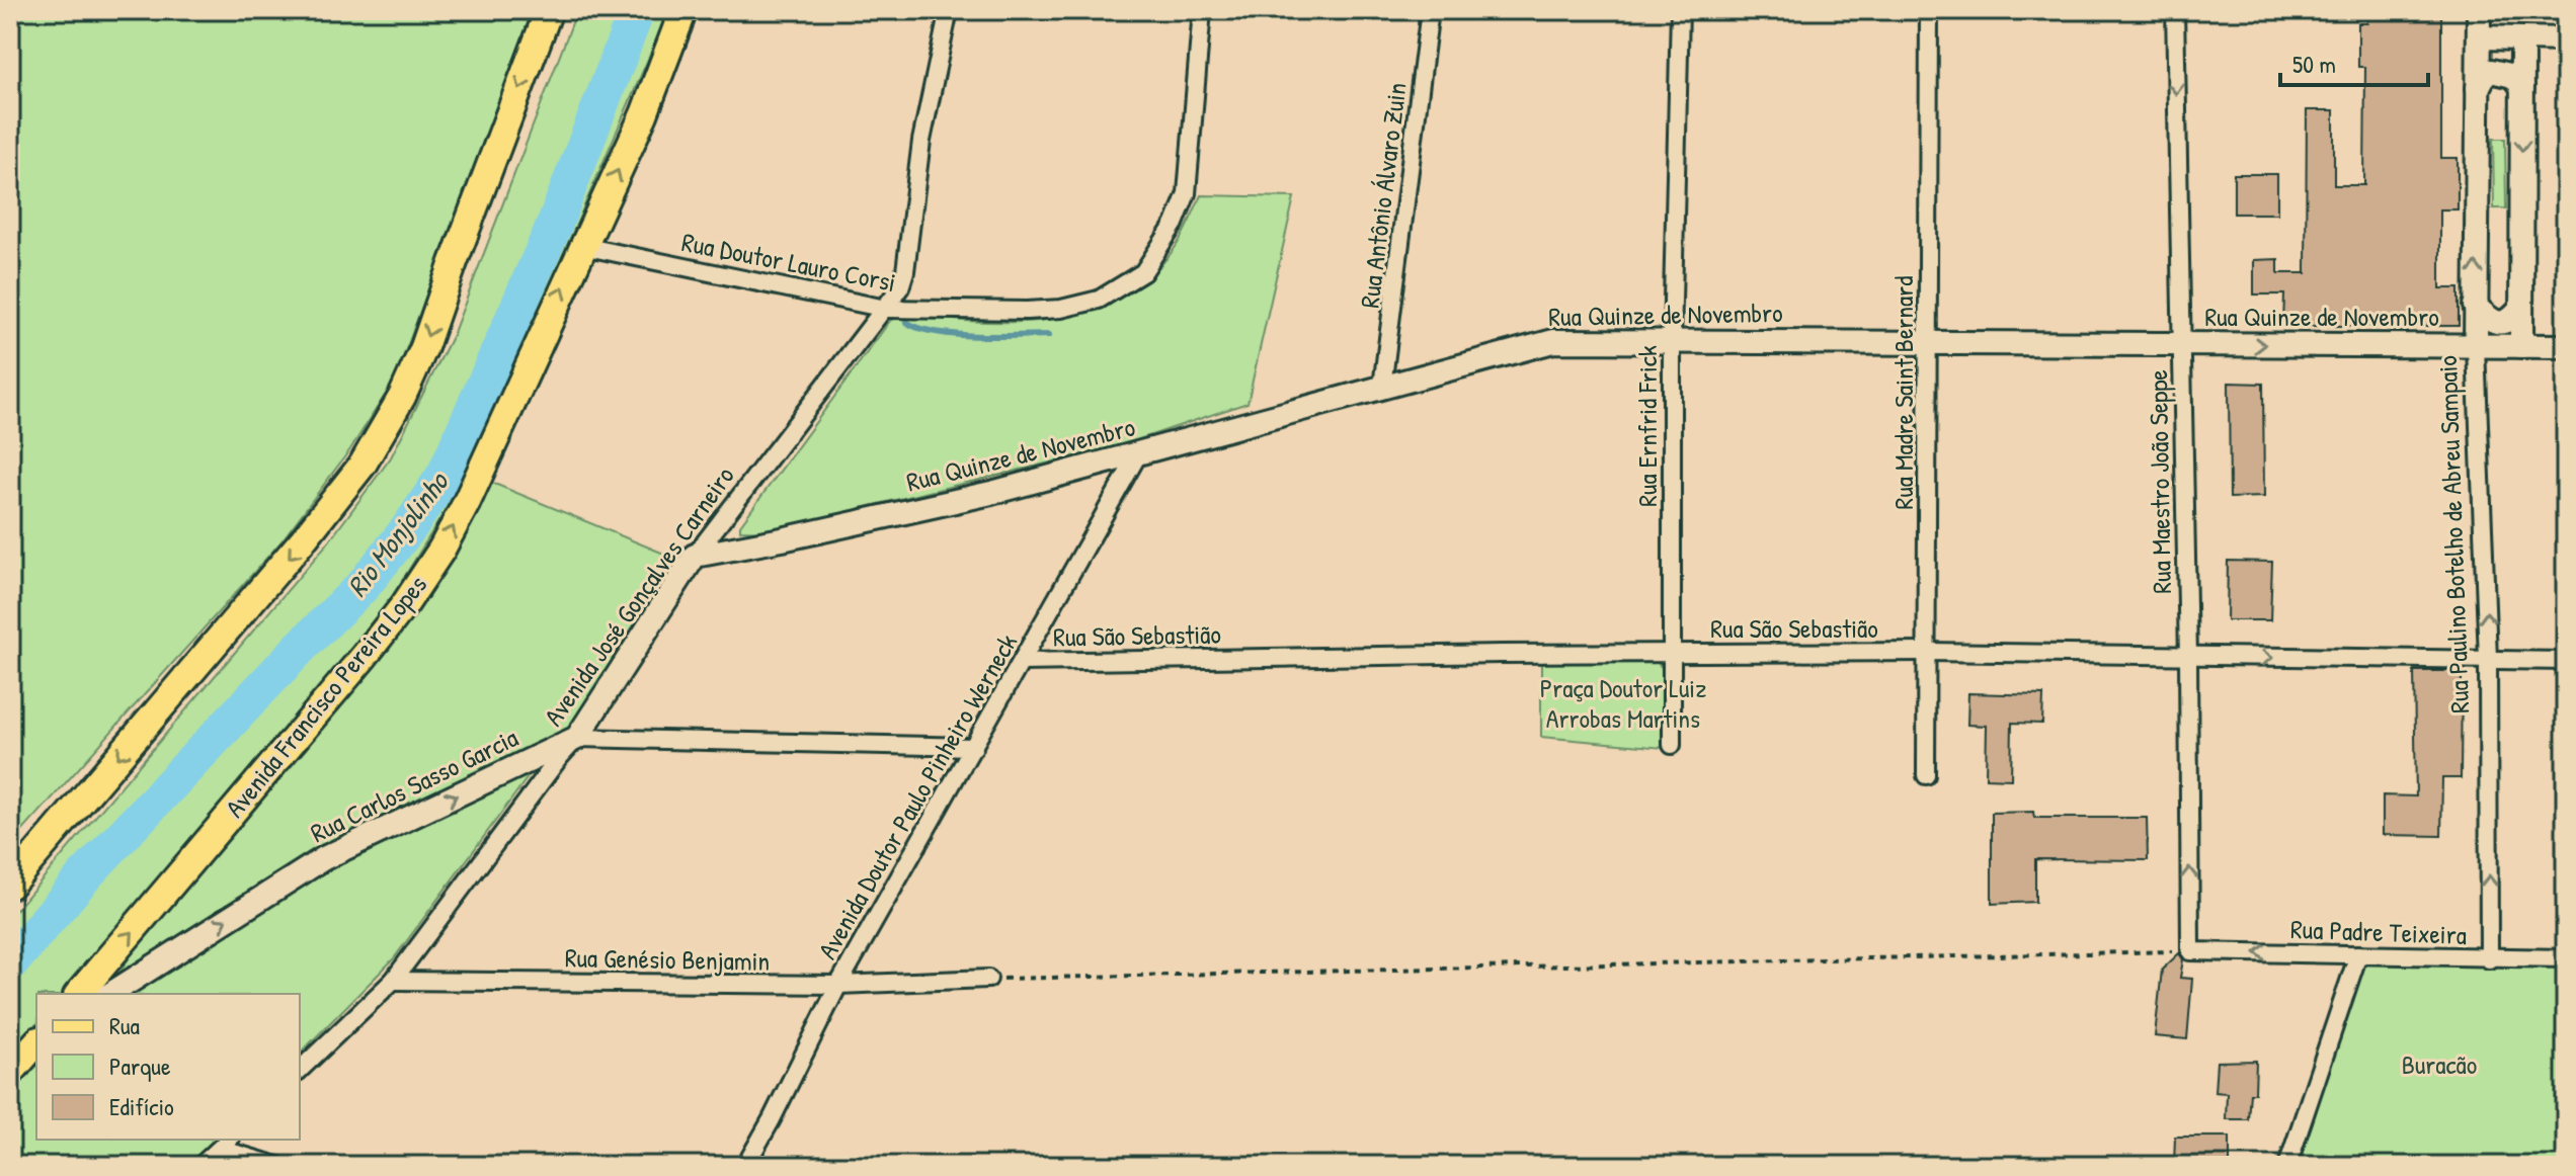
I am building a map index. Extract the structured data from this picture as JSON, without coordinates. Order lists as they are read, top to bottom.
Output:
{
  "streets": {
    "main road": [
      "Rua Quinze de Novembro",
      "Rua Paulino Botelho de Abreu Sampaio",
      "Avenida José Gonçalves Carneiro",
      "Avenida Francisco Pereira Lopes",
      "Rua Carlos Sasso Garcia"
    ],
    "street": [
      "Rua Antônio Álvaro Zuin",
      "Rua Doutor Lauro Corsi",
      "Rua Madre Saint Bernard",
      "Rua Ernfrid Frick",
      "Rua Maestro João Seppe",
      "Rua São Sebastião",
      "Avenida Doutor Paulo Pinheiro Werneck",
      "Rua Padre Teixeira",
      "Rua Genésio Benjamin"
    ]
  },
  "crossings": [
    ["Rua Antônio Álvaro Zuin", "Rua Quinze de Novembro"],
    ["Rua Doutor Lauro Corsi", "Avenida José Gonçalves Carneiro"],
    ["Rua Doutor Lauro Corsi", "Avenida Francisco Pereira Lopes"],
    ["Rua Quinze de Novembro", "Rua Madre Saint Bernard"],
    ["Rua Quinze de Novembro", "Rua Ernfrid Frick"],
    ["Rua Quinze de Novembro", "Rua Maestro João Seppe"],
    ["Rua Quinze de Novembro", "Rua Paulino Botelho de Abreu Sampaio"],
    ["Rua Quinze de Novembro", "Avenida José Gonçalves Carneiro"],
    ["Rua Quinze de Novembro", "Avenida Doutor Paulo Pinheiro Werneck"],
    ["Rua Madre Saint Bernard", "Rua São Sebastião"],
    ["Rua Ernfrid Frick", "Rua São Sebastião"],
    ["Rua Maestro João Seppe", "Rua São Sebastião"],
    ["Rua Maestro João Seppe", "Rua Padre Teixeira"],
    ["Rua Paulino Botelho de Abreu Sampaio", "Rua São Sebastião"],
    ["Rua Paulino Botelho de Abreu Sampaio", "Rua Padre Teixeira"],
    ["Avenida José Gonçalves Carneiro", "Rua Carlos Sasso Garcia"],
    ["Avenida José Gonçalves Carneiro", "Rua Genésio Benjamin"],
    ["Rua São Sebastião", "Avenida Doutor Paulo Pinheiro Werneck"],
    ["Rua Carlos Sasso Garcia", "Avenida Doutor Paulo Pinheiro Werneck"],
    ["Avenida Doutor Paulo Pinheiro Werneck", "Rua Genésio Benjamin"]
  ],
  "one_way": ["Rua Paulino Botelho de Abreu Sampaio", "Rua Carlos Sasso Garcia", "Rua Padre Teixeira"],
  "water": ["Rio Monjolinho"],
  "parks": ["Praça Doutor Luiz Arrobas Martins", "Buracão"],
  "legend": ["Rua", "Parque", "Edifício"],
  "scale_bar": "50 m"
}
